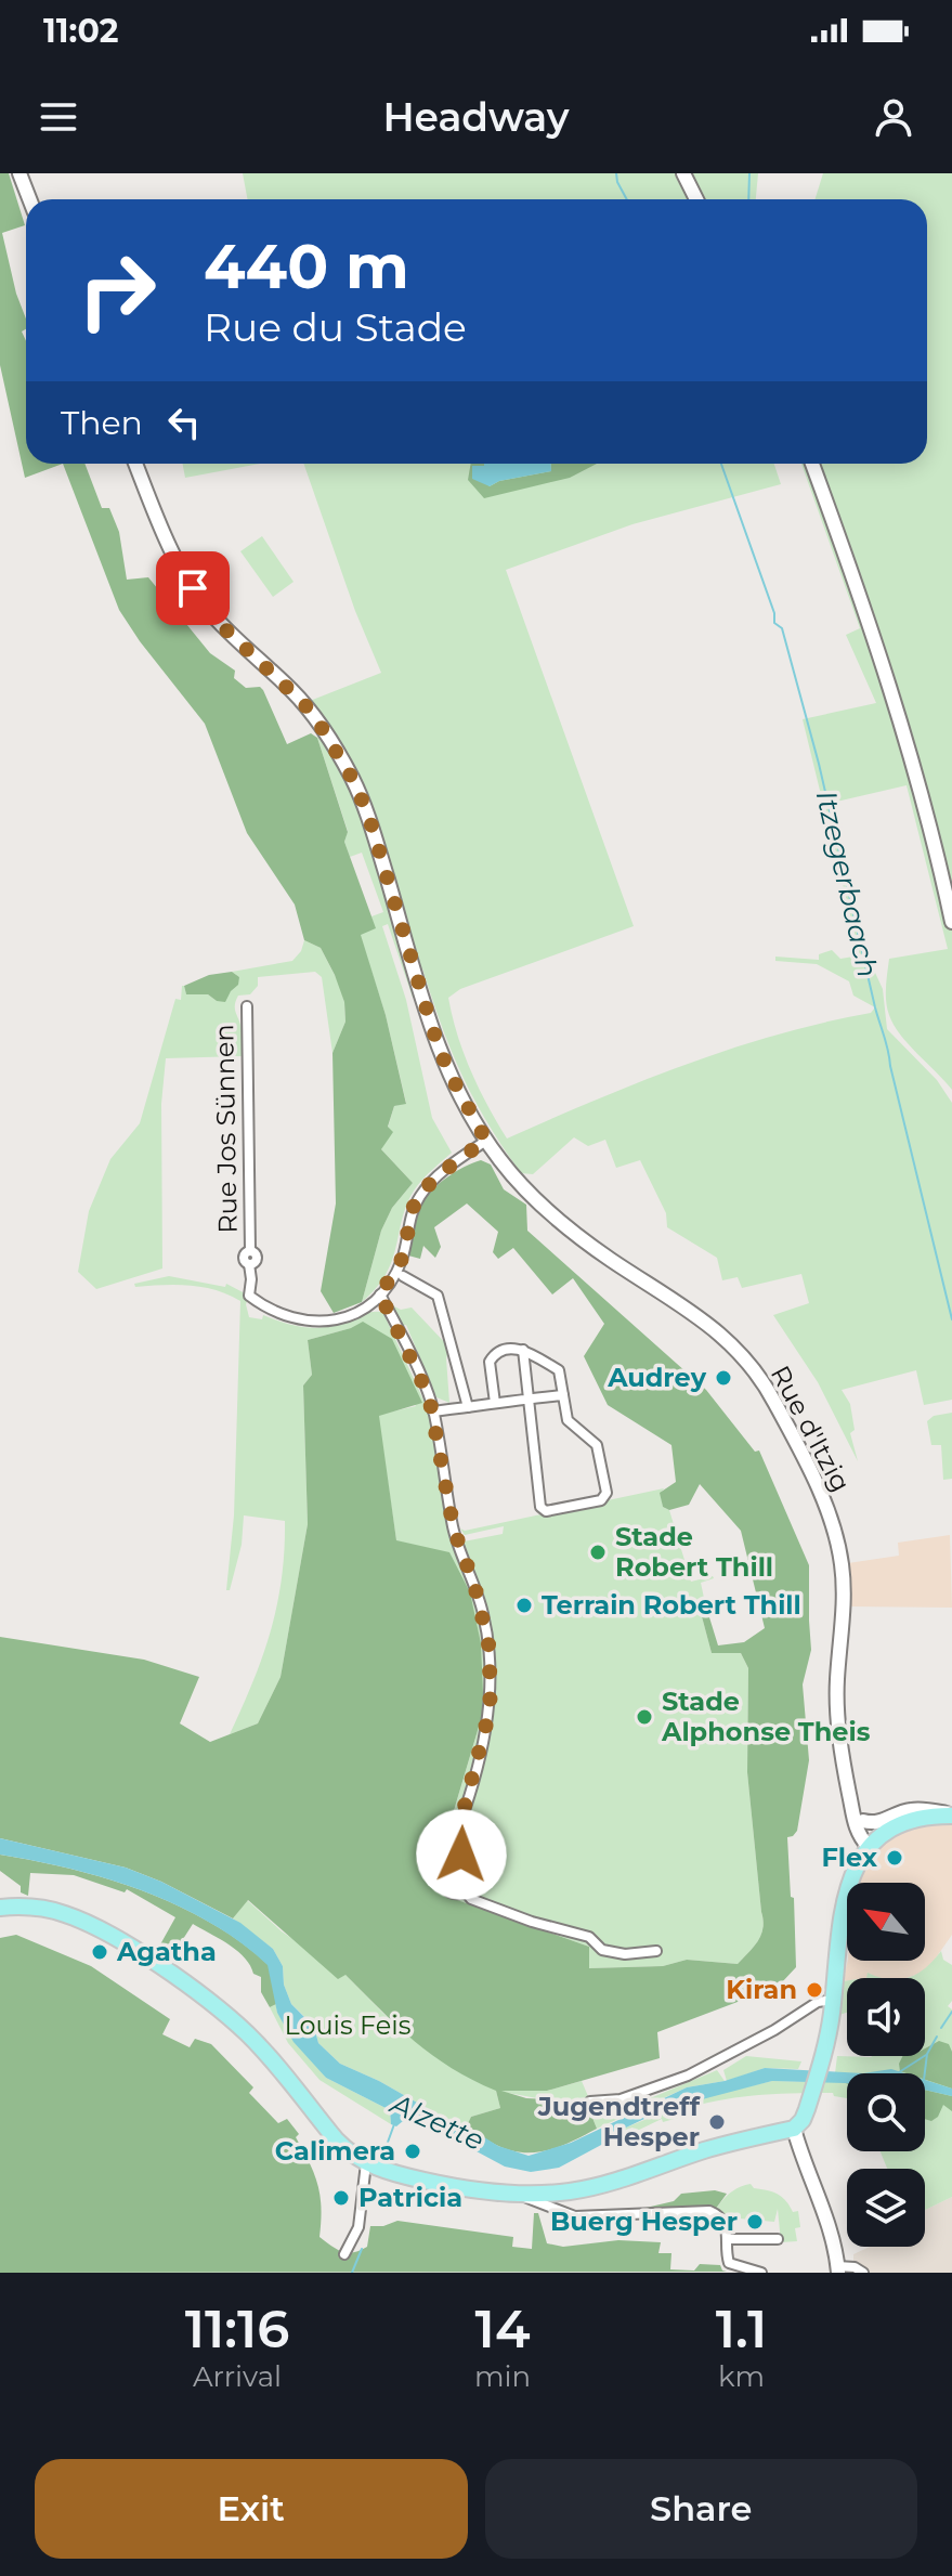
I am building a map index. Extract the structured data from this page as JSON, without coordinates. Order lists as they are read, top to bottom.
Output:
{
  "streets": {
    "main road": ["Rue d'Itzig"],
    "street": ["Rue Jos Sünnen"]
  },
  "water": ["Itzegerbaach", "Alzette"],
  "parks": ["Louis Feis"],
  "places": [
    "Audrey",
    "Stade Robert Thill",
    "Terrain Robert Thill",
    "Stade Alphonse Theis",
    "Flex",
    "Agatha",
    "Kiran",
    "Jugendtreff Hesper",
    "Calimera",
    "Patricia",
    "Buerg Hesper"
  ],
  "north": "top left",
  "page": {
    "status": "11:02",
    "header": "Headway",
    "turn": ["440 m", "Rue du Stade"],
    "then": "Then",
    "eta": [
      "11:16",
      "Arrival",
      "14",
      "min",
      "1.1",
      "km"
    ],
    "buttons": ["Exit", "Share"]
  }
}
